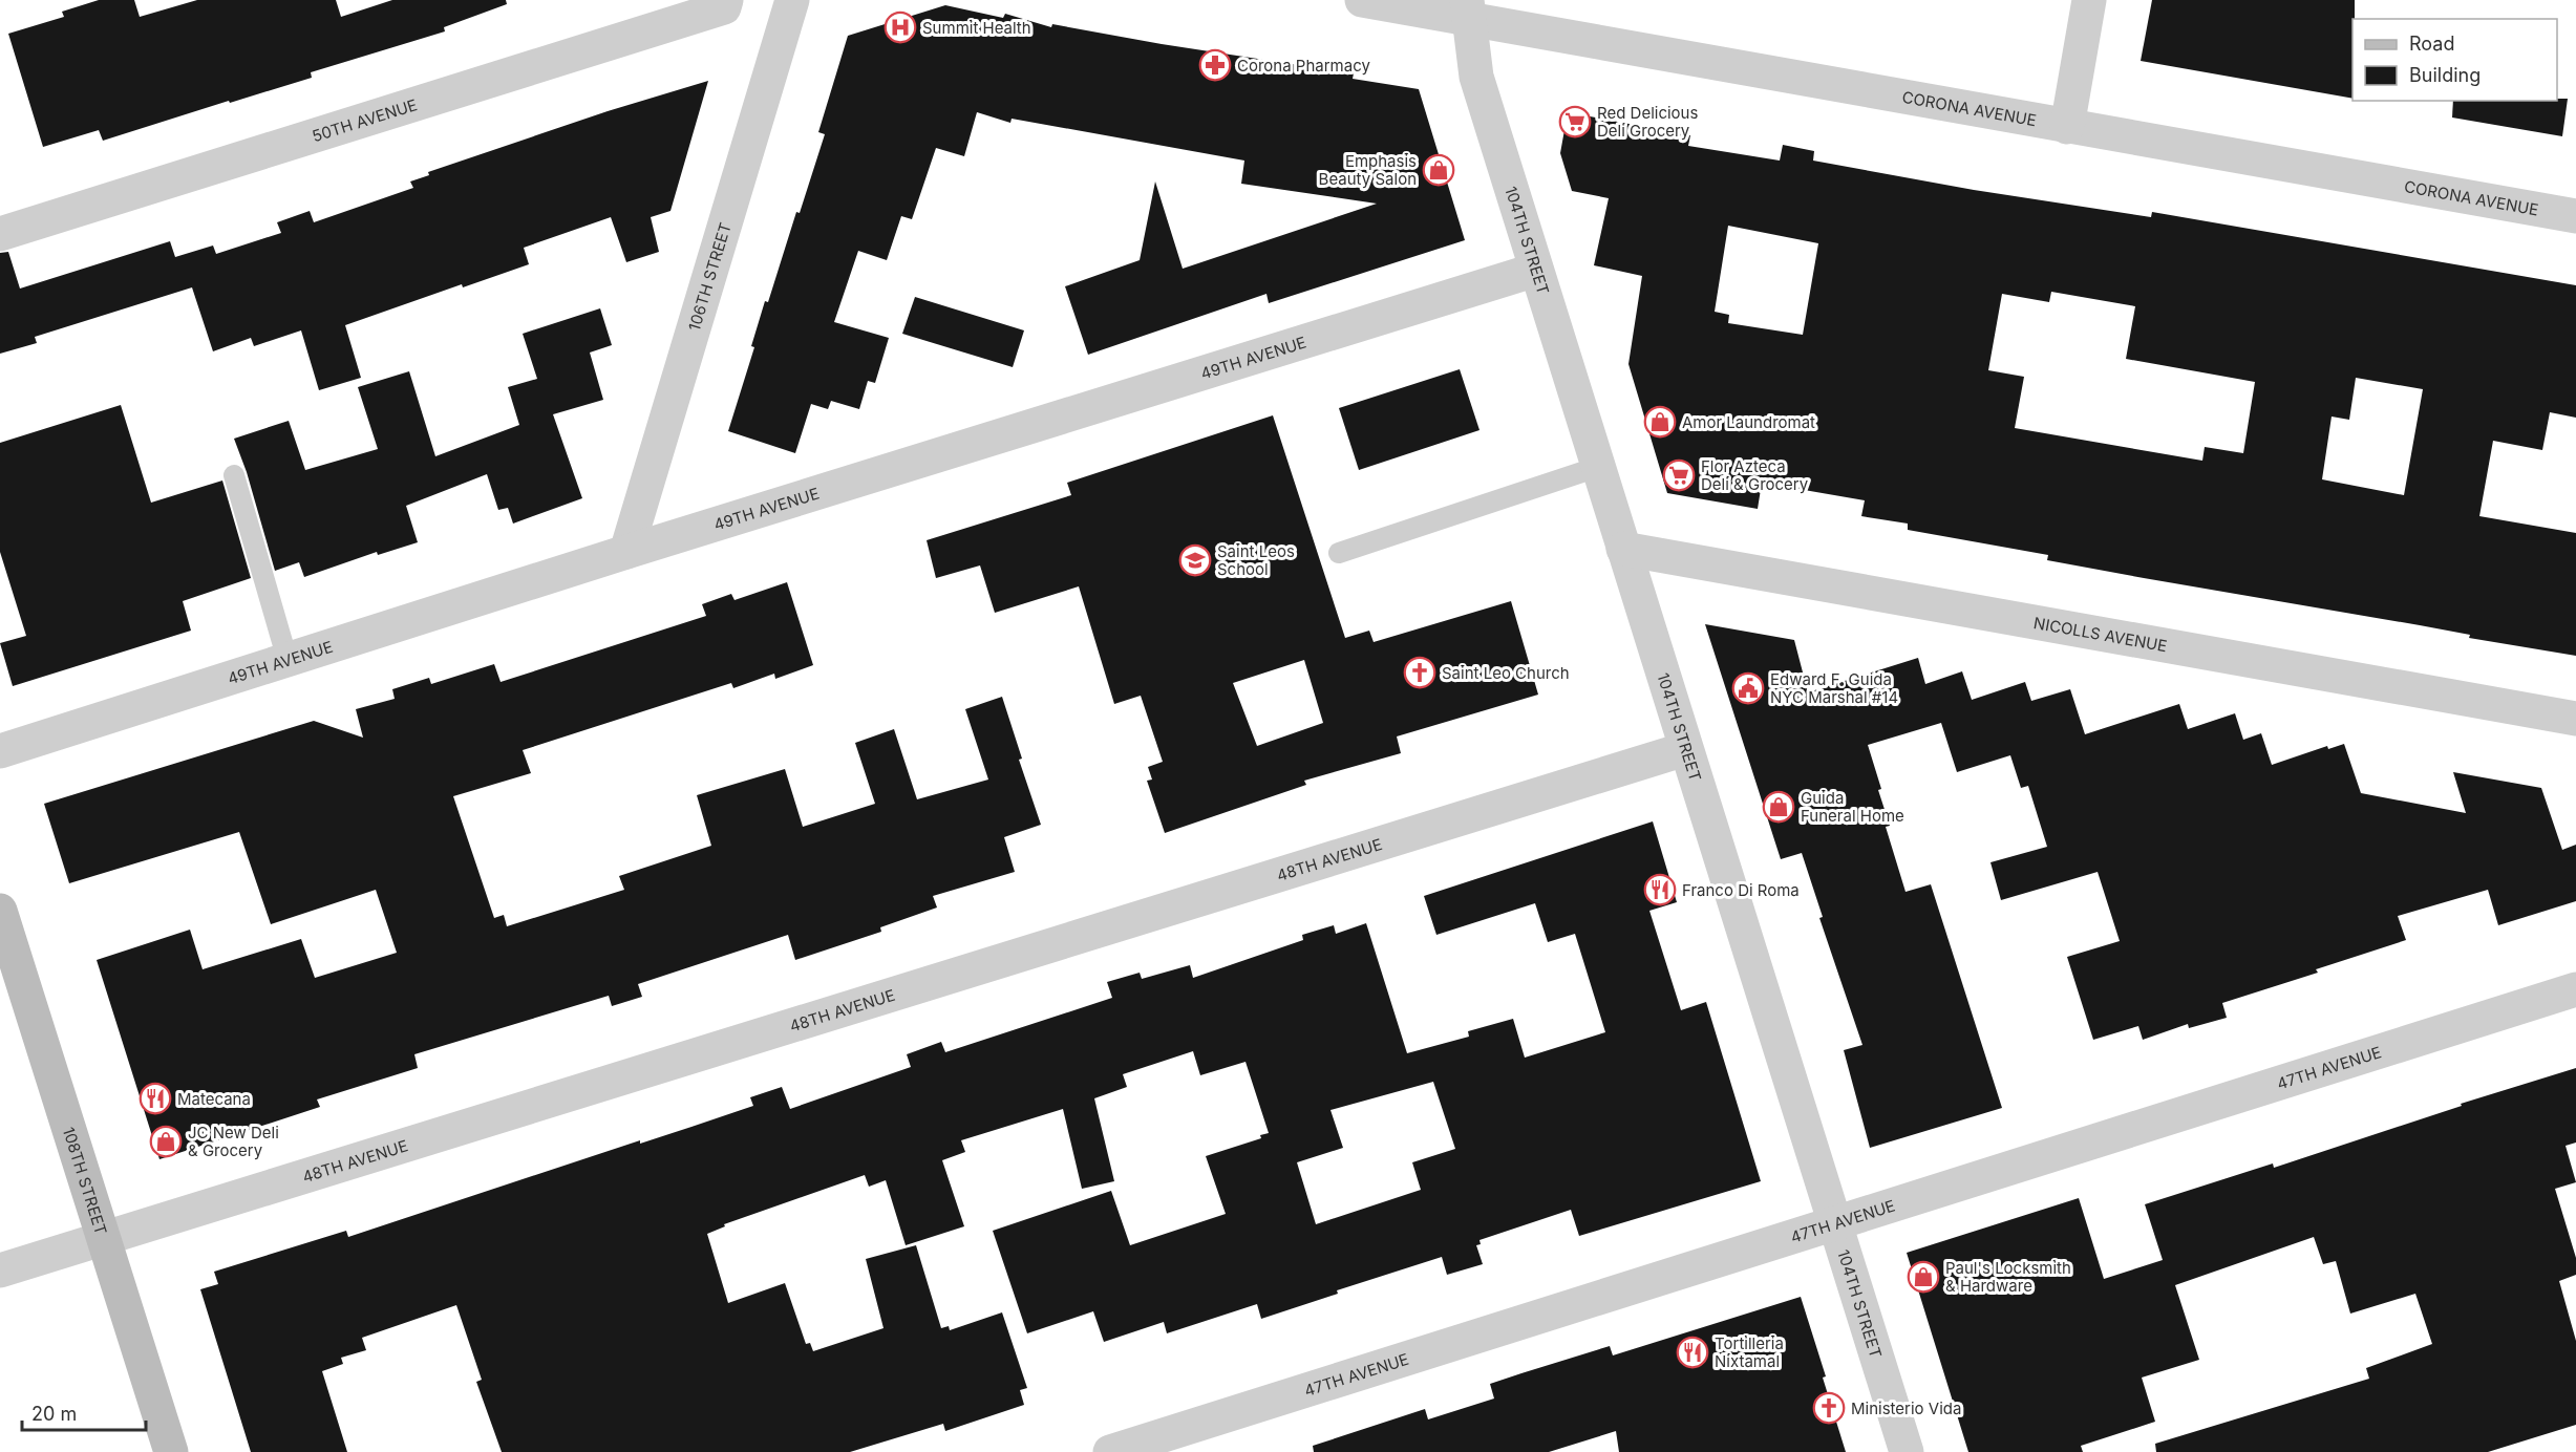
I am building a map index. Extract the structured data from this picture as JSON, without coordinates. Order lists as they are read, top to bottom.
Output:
{
  "streets": {
    "main road": ["108TH STREET"],
    "street": [
      "CORONA AVENUE",
      "50TH AVENUE",
      "104TH STREET",
      "106TH STREET",
      "49TH AVENUE",
      "NICOLLS AVENUE",
      "48TH AVENUE",
      "47TH AVENUE"
    ]
  },
  "crossings": [
    ["CORONA AVENUE", "104TH STREET"],
    ["104TH STREET", "49TH AVENUE"],
    ["104TH STREET", "NICOLLS AVENUE"],
    ["104TH STREET", "48TH AVENUE"],
    ["104TH STREET", "47TH AVENUE"],
    ["106TH STREET", "49TH AVENUE"],
    ["48TH AVENUE", "108TH STREET"]
  ],
  "places": {
    "hospital": ["Summit Health"],
    "pharmacy": ["Corona Pharmacy"],
    "supermarket": ["Red Delicious Deli Grocery", "Flor Azteca Deli & Grocery"],
    "shop": [
      "Emphasis Beauty Salon",
      "Amor Laundromat",
      "Guida Funeral Home",
      "JC New Deli & Grocery",
      "Paul's Locksmith & Hardware"
    ],
    "school or university": ["Saint Leos School"],
    "church": ["Saint Leo Church", "Ministerio Vida"],
    "public building": ["Edward F. Guida NYC Marshal #14"],
    "restaurant": ["Franco Di Roma", "Matecana", "Tortilleria Nixtamal"]
  },
  "legend": ["Road", "Building"],
  "scale_bar": "20 m"
}
